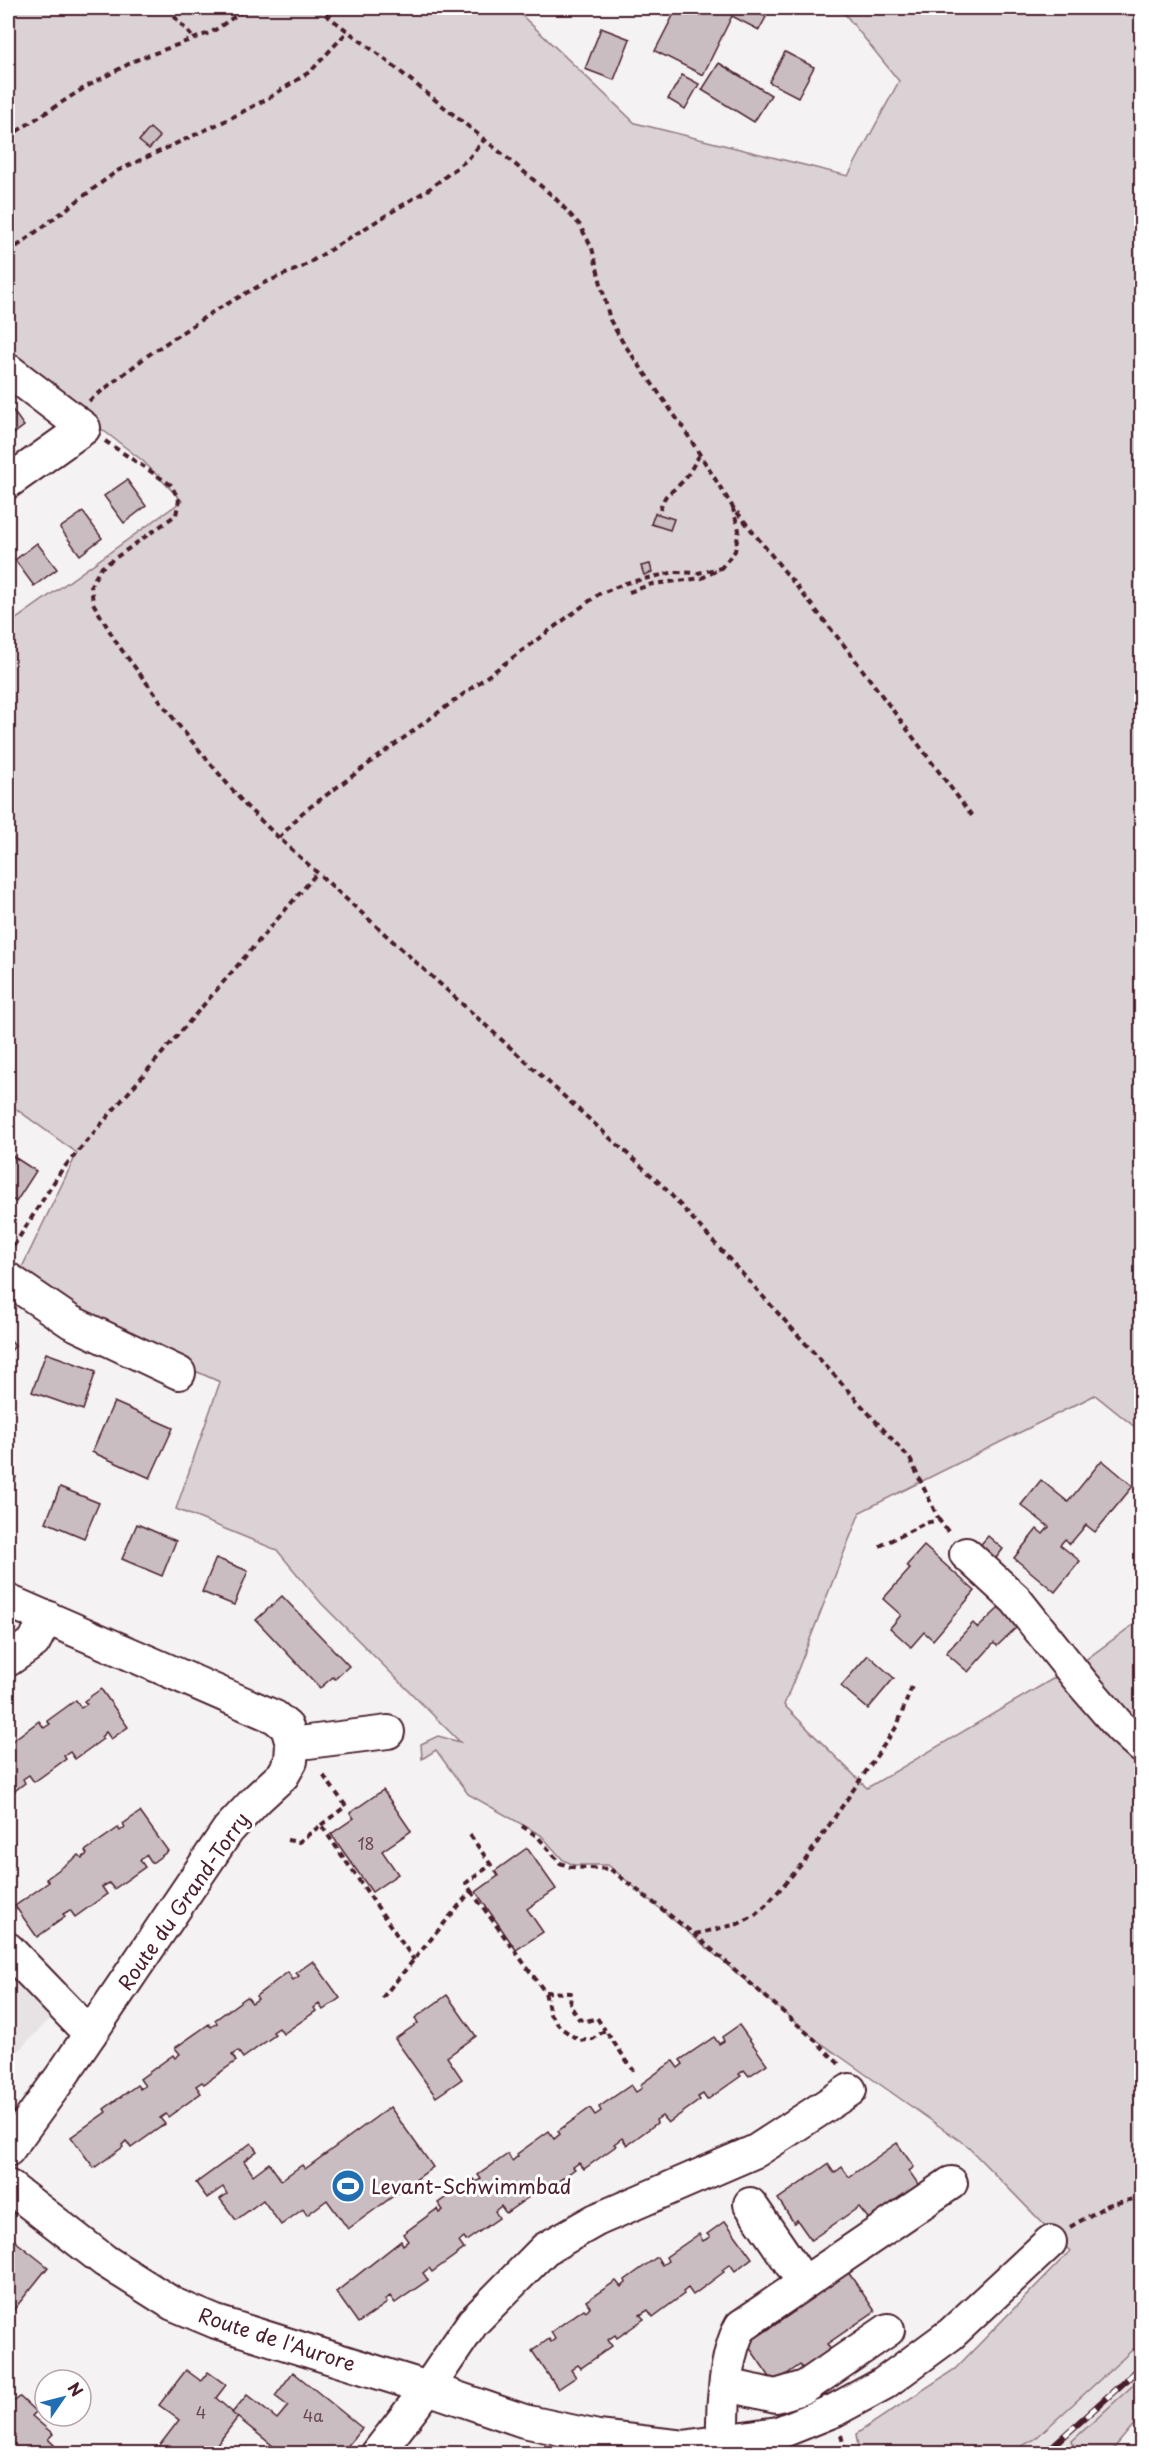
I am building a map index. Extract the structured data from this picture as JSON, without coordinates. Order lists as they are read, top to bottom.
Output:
{
  "streets": {
    "street": ["Route du Grand-Torry", "Route de l'Aurore"]
  },
  "places": {
    "sports": ["Levant-Schwimmbad"]
  },
  "house_numbers": ["18", "4", "4a"],
  "north": "top right"
}
